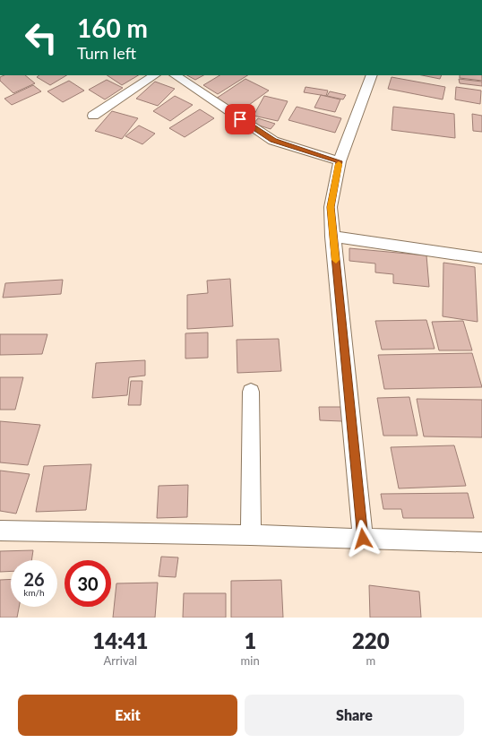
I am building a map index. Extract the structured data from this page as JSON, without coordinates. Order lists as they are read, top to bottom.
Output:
{
  "page": {
    "turn": ["160 m", "Turn left"],
    "speed": "26 km/h",
    "limit": "30",
    "eta": [
      "14:41",
      "Arrival",
      "1",
      "min",
      "220",
      "m"
    ],
    "buttons": ["Exit", "Share"]
  }
}
